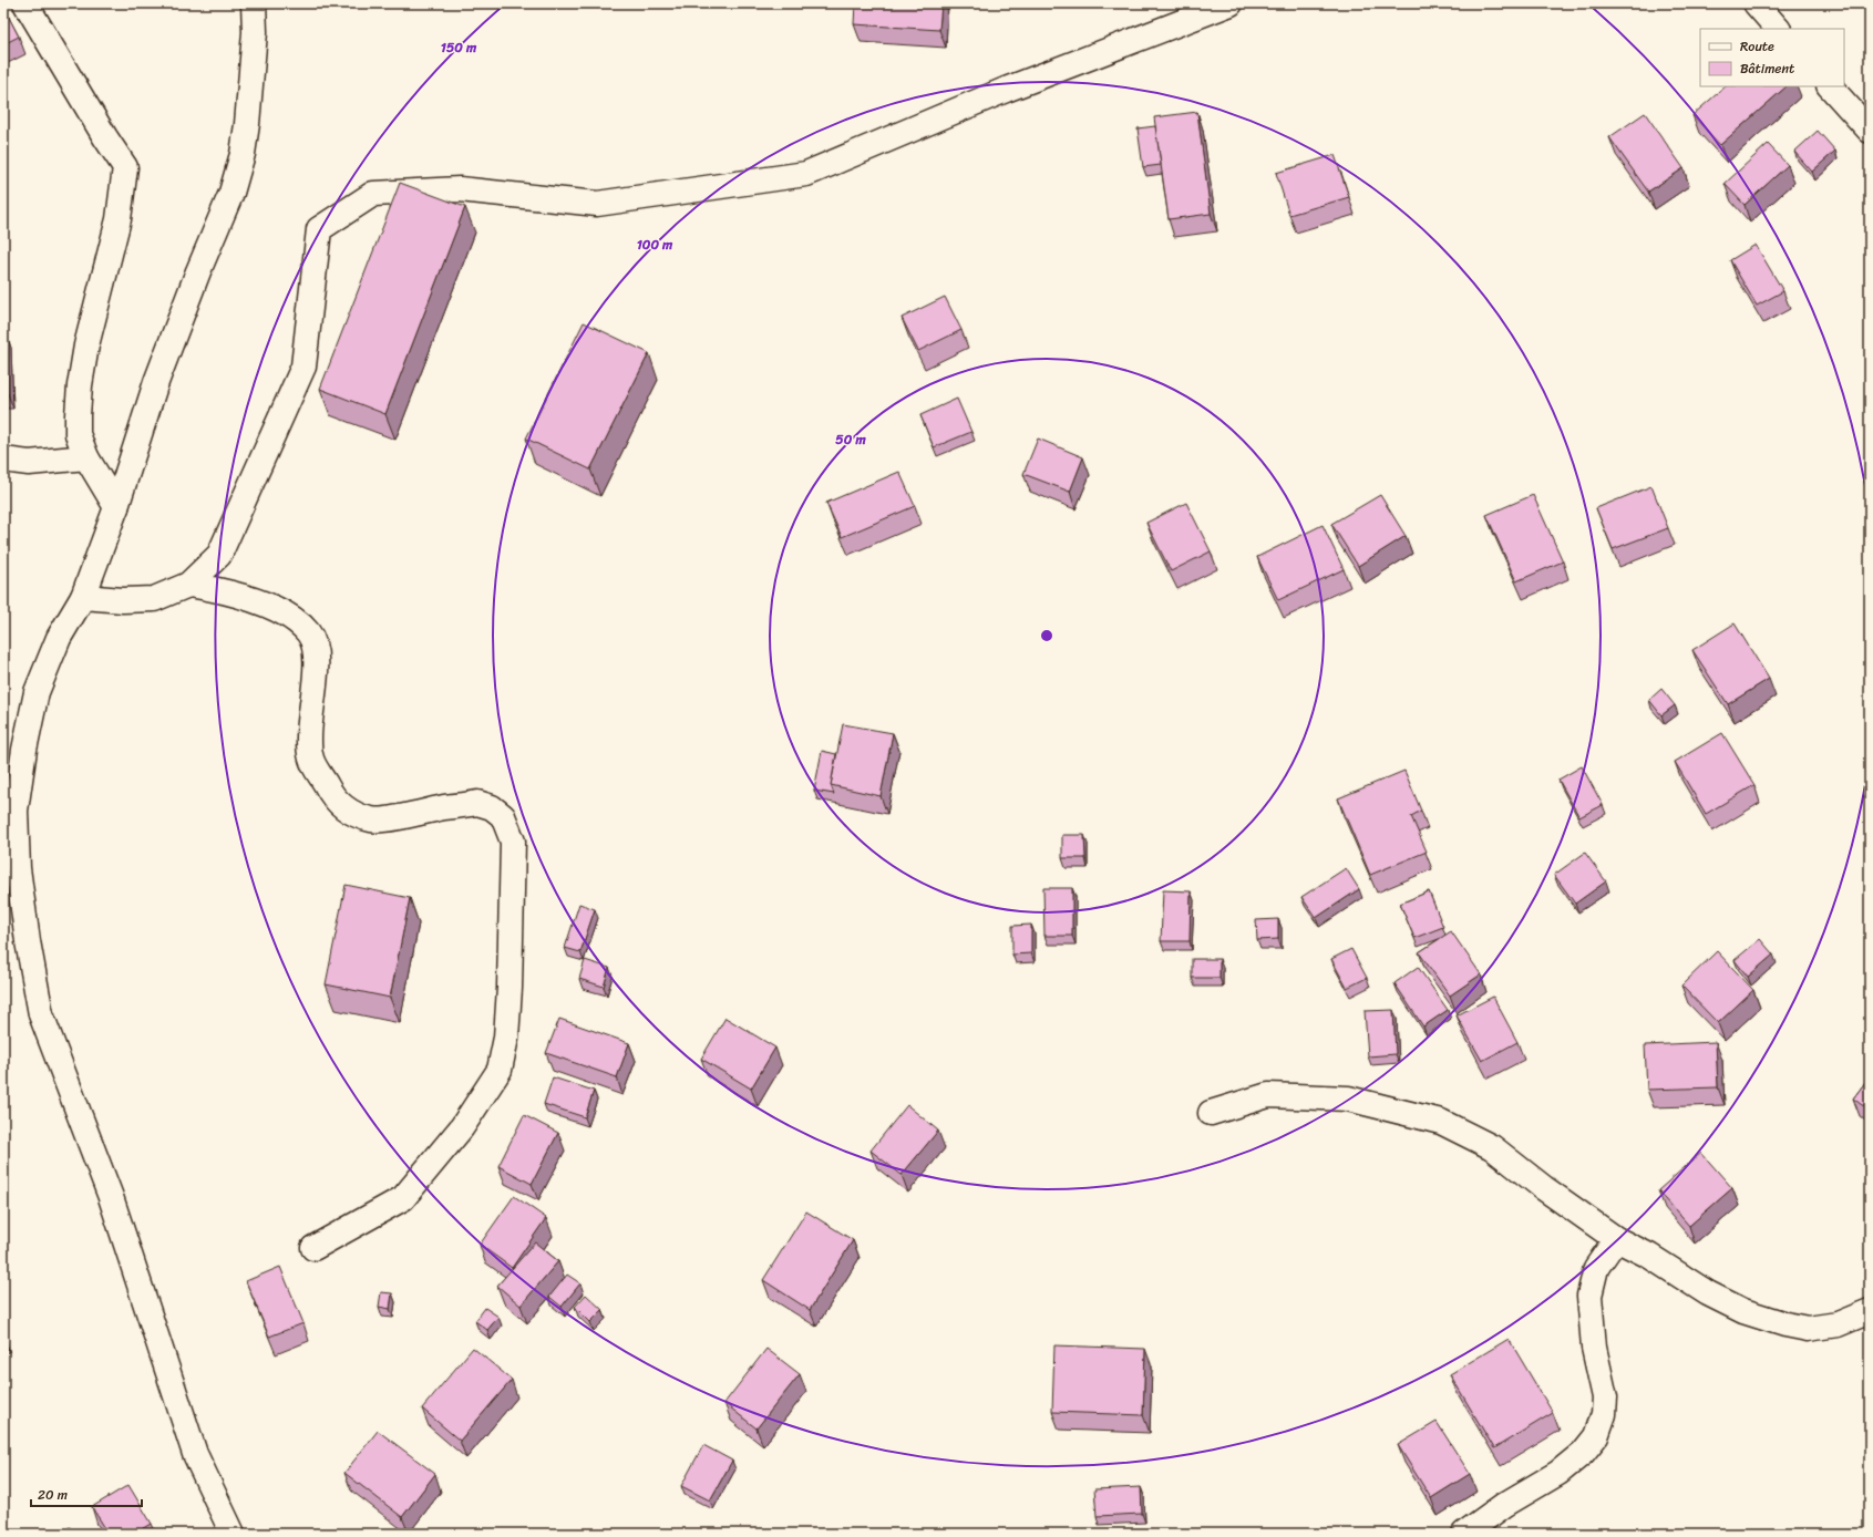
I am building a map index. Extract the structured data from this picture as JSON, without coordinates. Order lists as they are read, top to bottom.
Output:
{
  "legend": ["Route", "Bâtiment"],
  "scale_bar": "20 m",
  "rings": ["150 m", "100 m", "50 m"]
}
